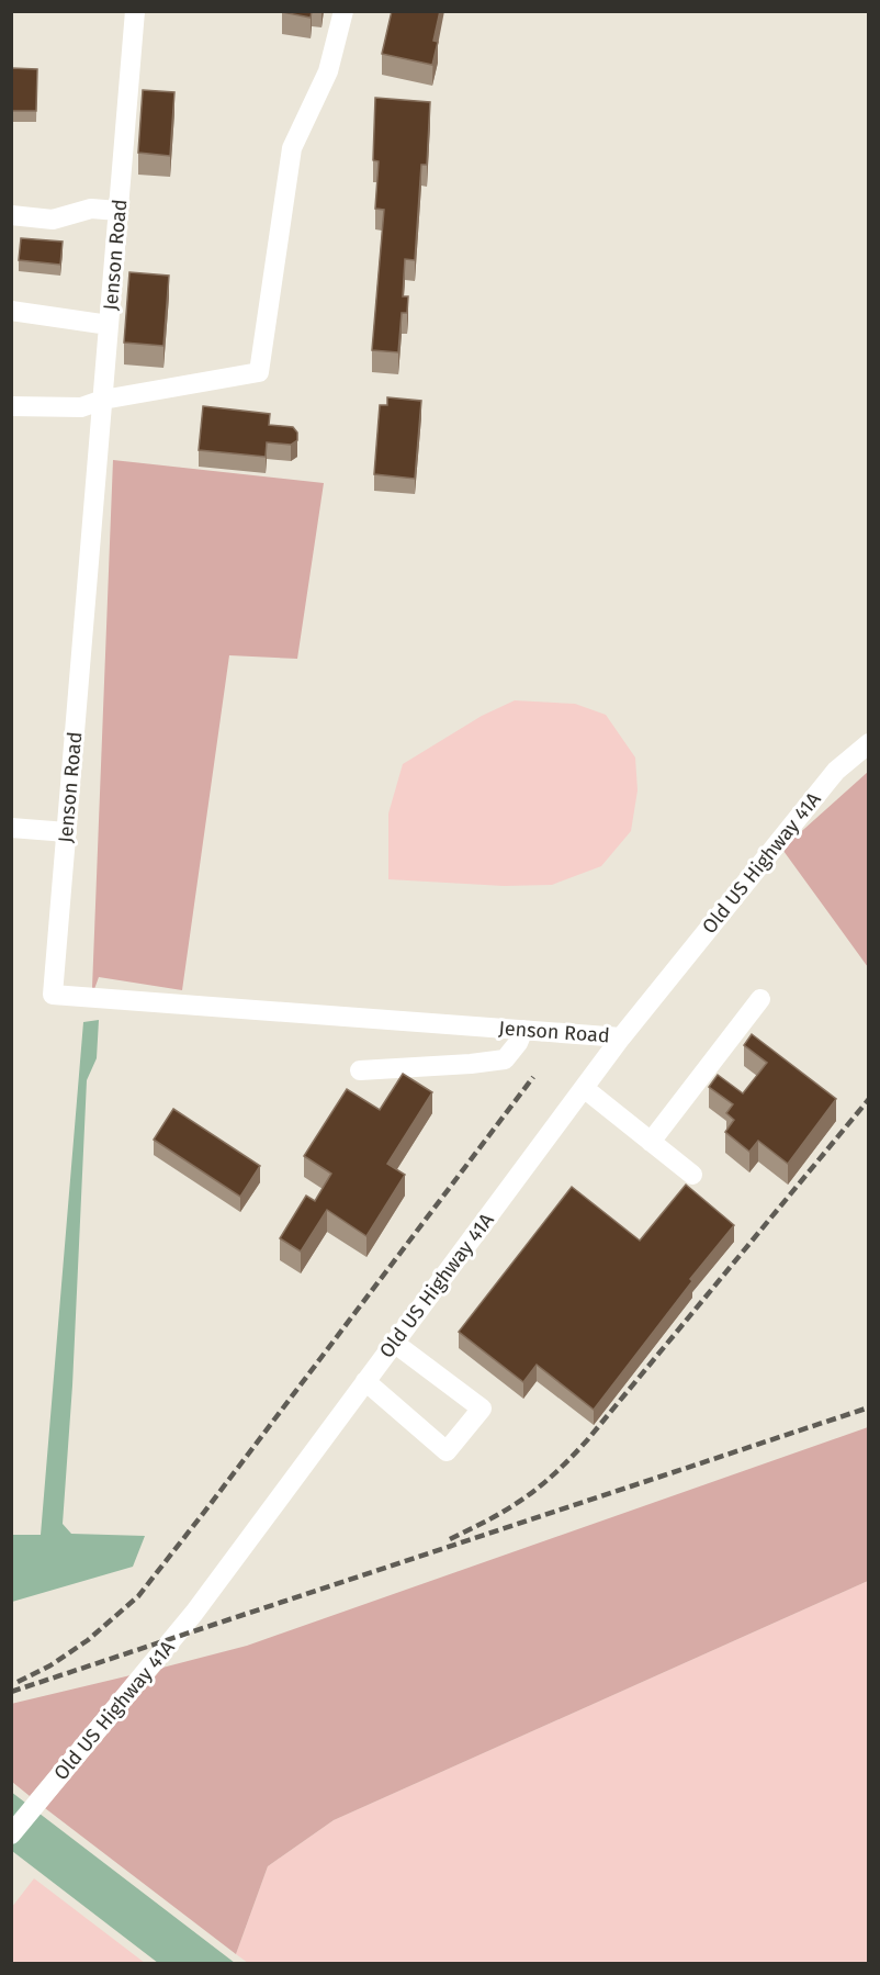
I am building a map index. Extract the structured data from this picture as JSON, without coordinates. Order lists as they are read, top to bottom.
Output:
{
  "streets": {
    "street": ["Jenson Road", "Old US Highway 41A"]
  },
  "crossings": [
    ["Jenson Road", "Old US Highway 41A"]
  ]
}
